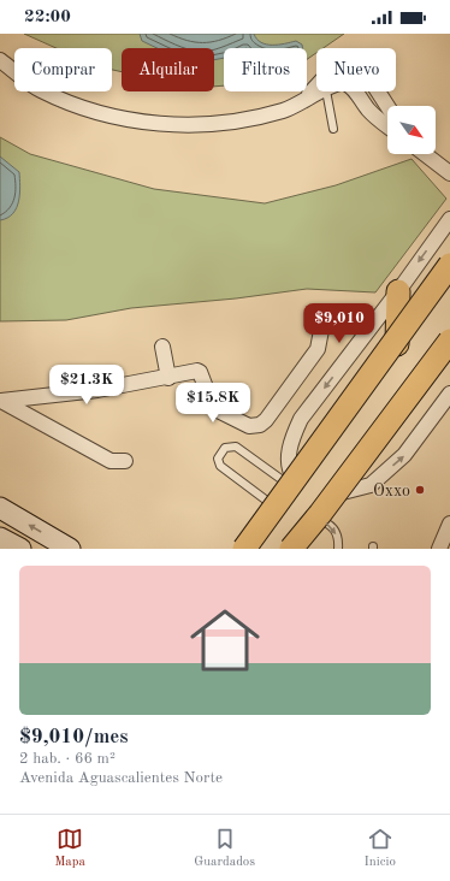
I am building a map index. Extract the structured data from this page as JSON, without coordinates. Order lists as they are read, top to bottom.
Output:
{
  "places": ["Oxxo"],
  "north": "bottom right",
  "page": {
    "status": "22:00",
    "chip": [
      "Comprar",
      "Alquilar",
      "Filtros",
      "Nuevo"
    ],
    "price": ["$9,010", "$21.3K", "$15.8K"],
    "list": [
      {
        "name": "$9,010/mes",
        "note": "2 hab. · 66 m² · Avenida Aguascalientes Norte"
      }
    ],
    "tabs": ["Mapa", "Guardados", "Inicio"]
  }
}
